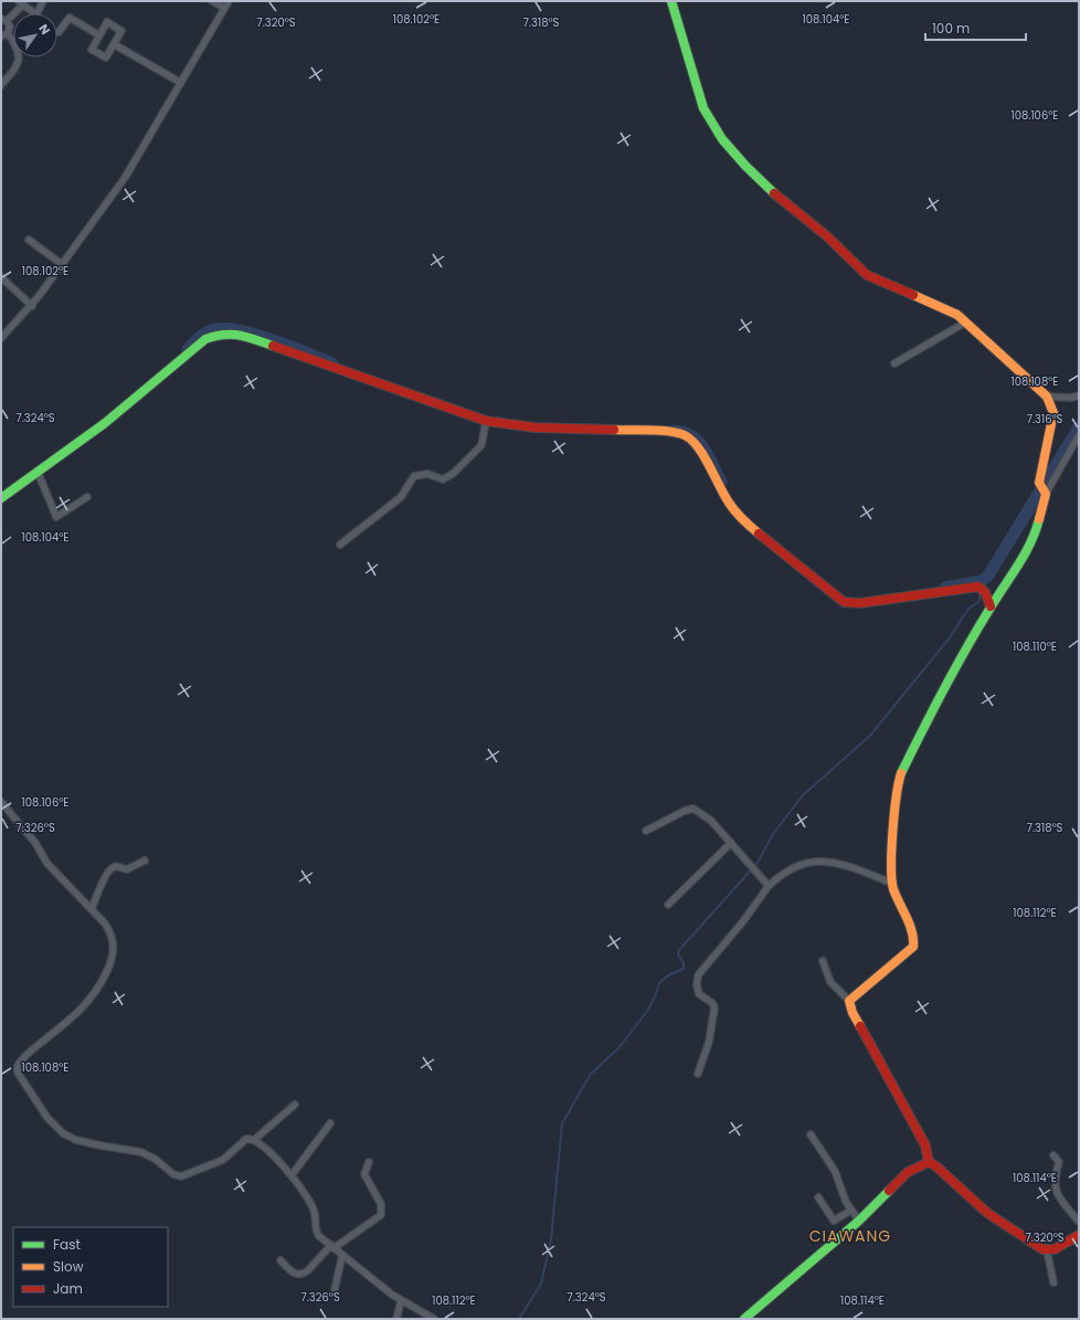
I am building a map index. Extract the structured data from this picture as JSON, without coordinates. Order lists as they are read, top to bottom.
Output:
{
  "districts": ["CIAWANG"],
  "legend": ["Fast", "Slow", "Jam"],
  "scale_bar": "100 m",
  "north": "top right",
  "coordinates": [
    "108.102°E",
    "108.104°E",
    "7.320°S",
    "7.318°S",
    "108.106°E",
    "108.108°E",
    "7.324°S",
    "7.316°S",
    "108.110°E",
    "7.326°S",
    "108.112°E",
    "108.114°E"
  ]
}
